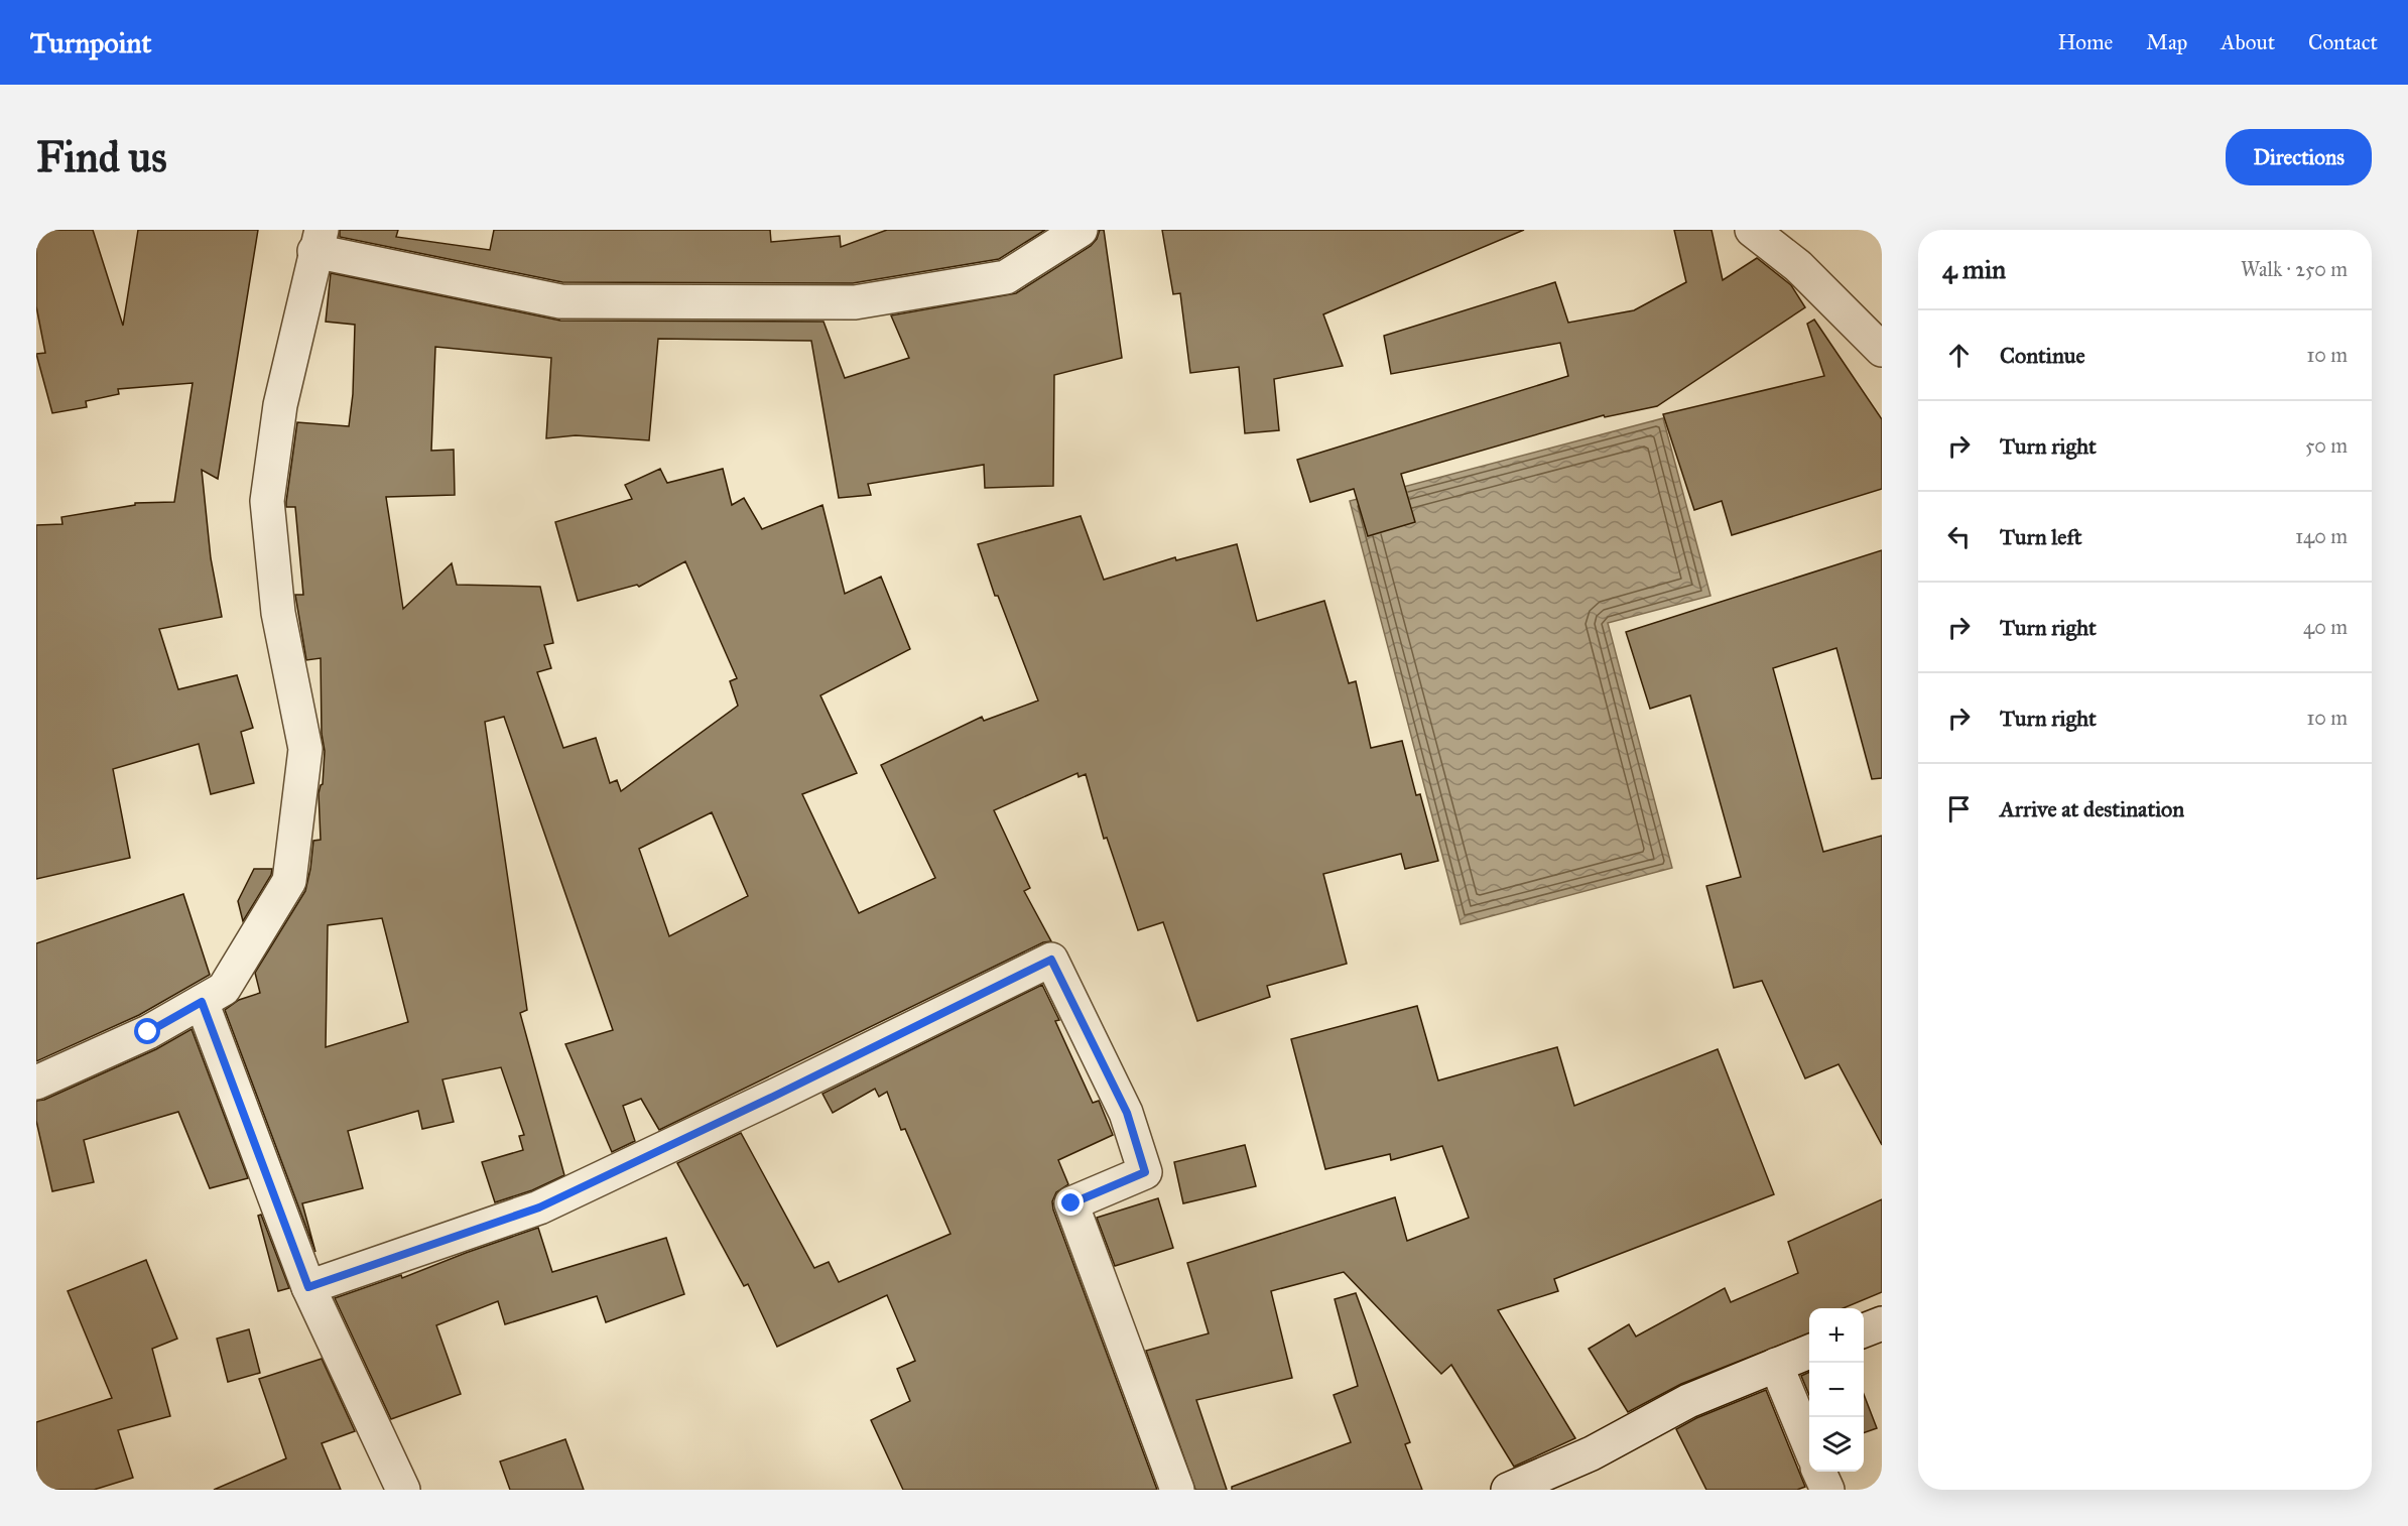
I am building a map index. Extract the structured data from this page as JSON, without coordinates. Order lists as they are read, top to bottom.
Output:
{
  "page": {
    "header": "Turnpoint",
    "nav": [
      "Home",
      "Map",
      "About",
      "Contact"
    ],
    "buttons": "Directions",
    "title": "Find us",
    "heading": ["4 min", "Walk · 250 m"],
    "list": [
      ["Continue", "10 m"],
      ["Turn right", "50 m"],
      ["Turn left", "140 m"],
      ["Turn right", "40 m"],
      ["Turn right", "10 m"],
      "Arrive at destination"
    ],
    "map_buttons": ["+", "−"]
  }
}
